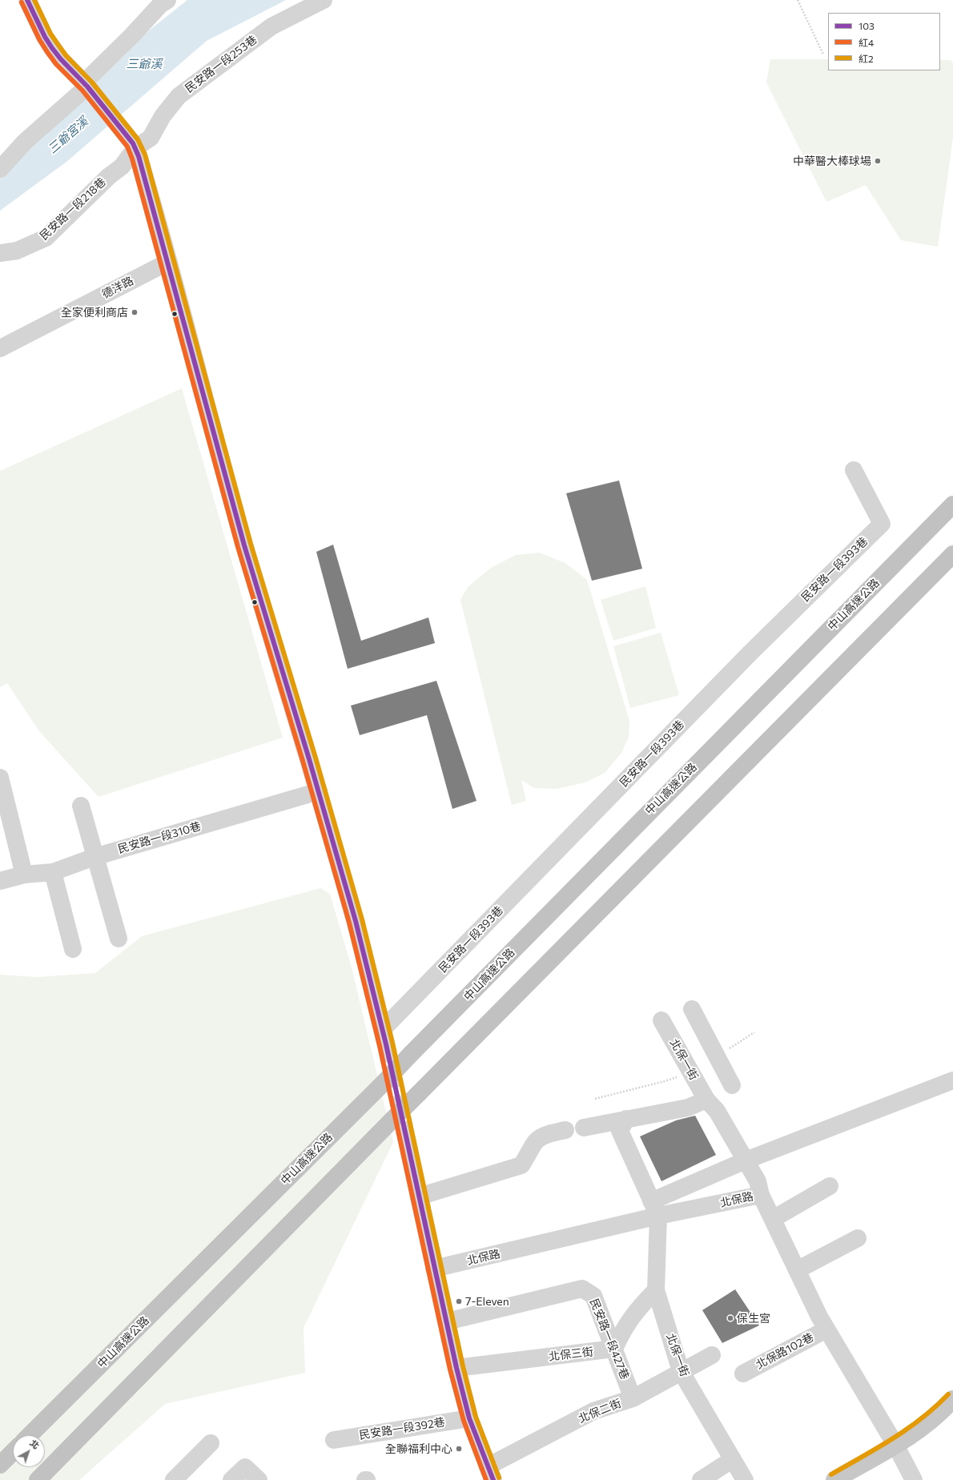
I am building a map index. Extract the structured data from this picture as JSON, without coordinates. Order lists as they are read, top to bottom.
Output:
{
  "streets": {
    "highway": ["中山高速公路"],
    "street": [
      "民安路一段253巷",
      "民安路一段218巷",
      "德洋路",
      "民安路一段393巷",
      "民安路一段310巷",
      "北保一街",
      "北保路",
      "民安路一段427巷",
      "北保路102巷",
      "北保三街",
      "北保二街",
      "民安路一段392巷"
    ]
  },
  "crossings": [
    ["民安路一段253巷", "民安路一段218巷"],
    ["民安路一段393巷", "民安路一段310巷"],
    ["北保一街", "北保路"],
    ["北保一街", "北保二街"],
    ["北保路", "北保路102巷"],
    ["民安路一段427巷", "北保三街"],
    ["民安路一段427巷", "北保二街"]
  ],
  "water": ["三爺溪", "三爺宮溪"],
  "places": [
    "中華醫大棒球場",
    "全家便利商店",
    "7-Eleven",
    "保生宮",
    "全聯福利中心"
  ],
  "lines": ["transit line 103", "transit line 紅2", "transit line 紅4"],
  "legend": ["103", "紅4", "紅2"],
  "north": "top right"
}
